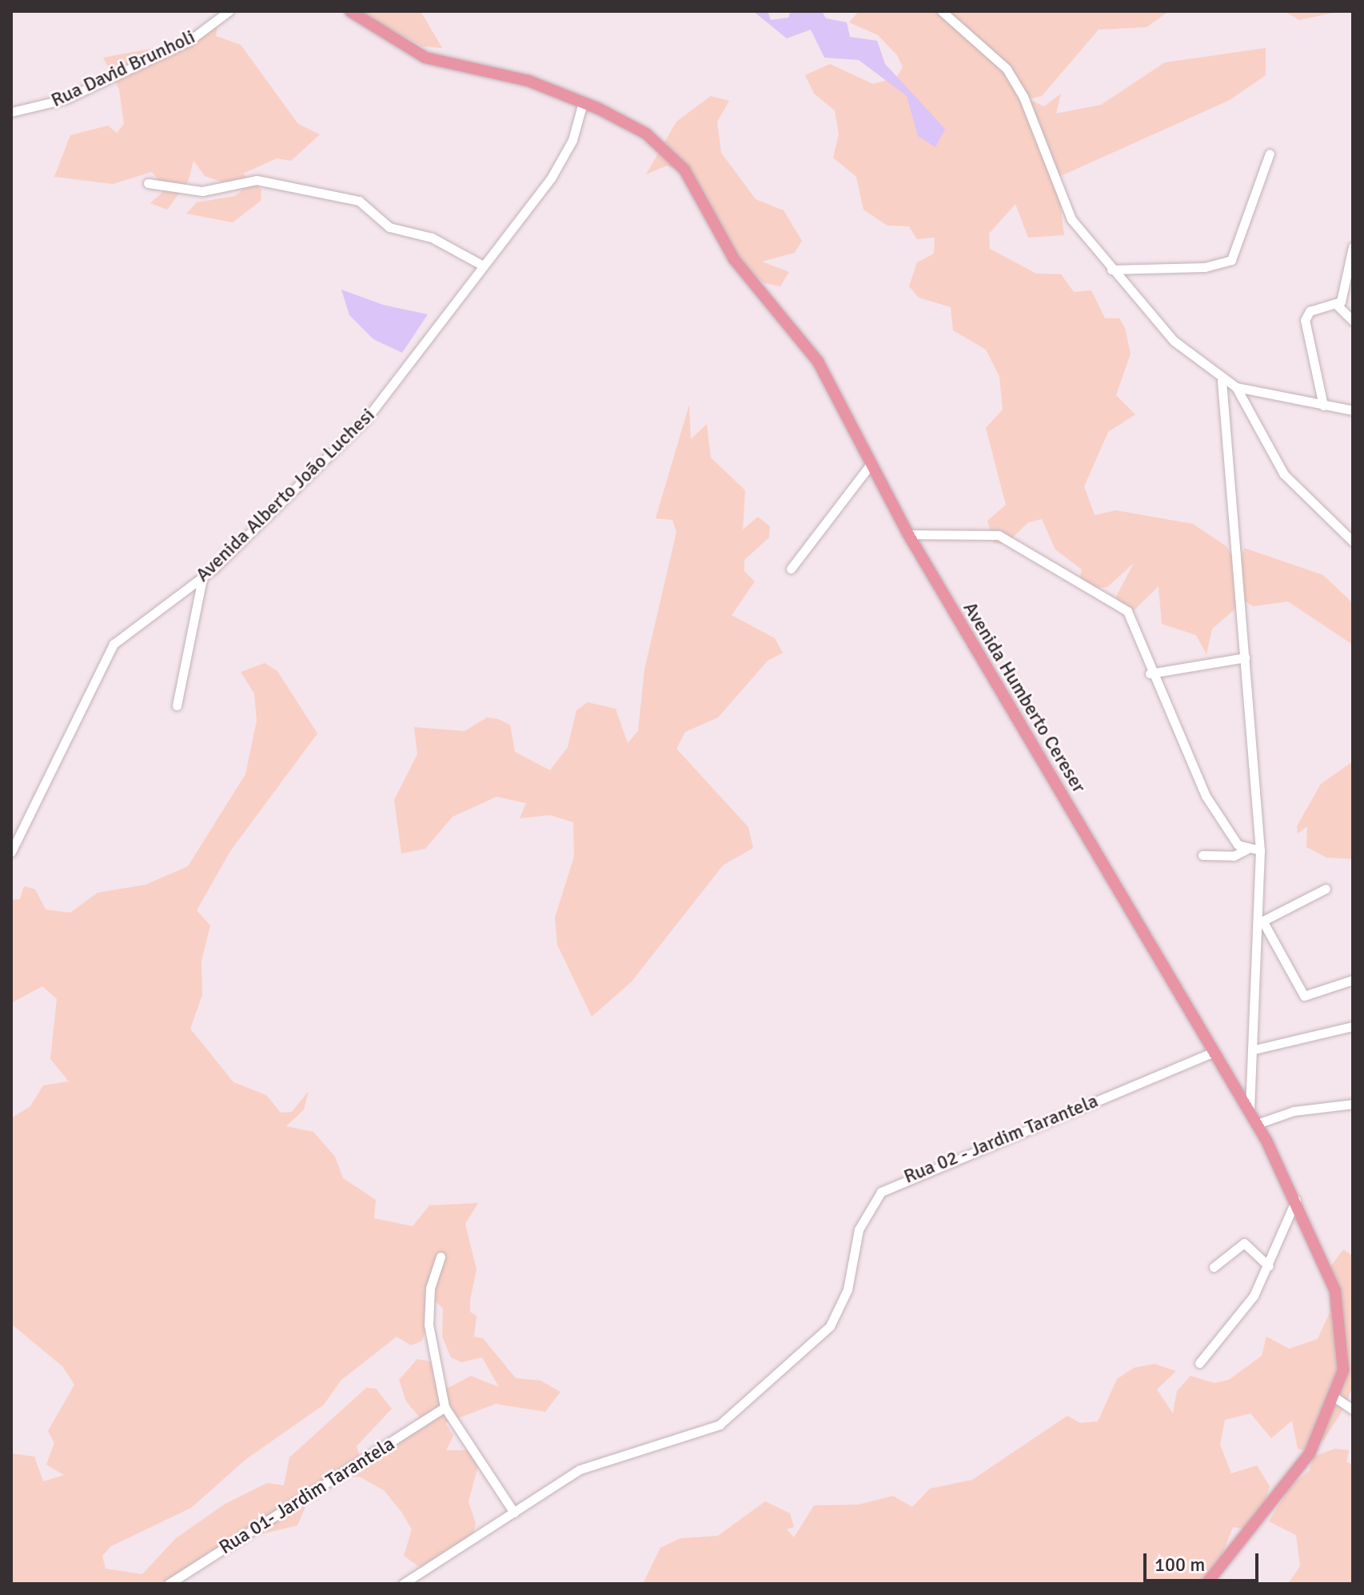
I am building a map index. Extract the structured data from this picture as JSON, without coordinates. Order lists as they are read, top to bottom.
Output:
{
  "streets": {
    "main road": ["Avenida Humberto Cereser"],
    "street": [
      "Rua David Brunholi",
      "Avenida Alberto João Luchesi",
      "Rua 02 - Jardim Tarantela",
      "Rua 01- Jardim Tarantela"
    ]
  },
  "crossings": [
    ["Avenida Alberto João Luchesi", "Avenida Humberto Cereser"],
    ["Avenida Humberto Cereser", "Rua 02 - Jardim Tarantela"]
  ],
  "scale_bar": "100 m"
}
